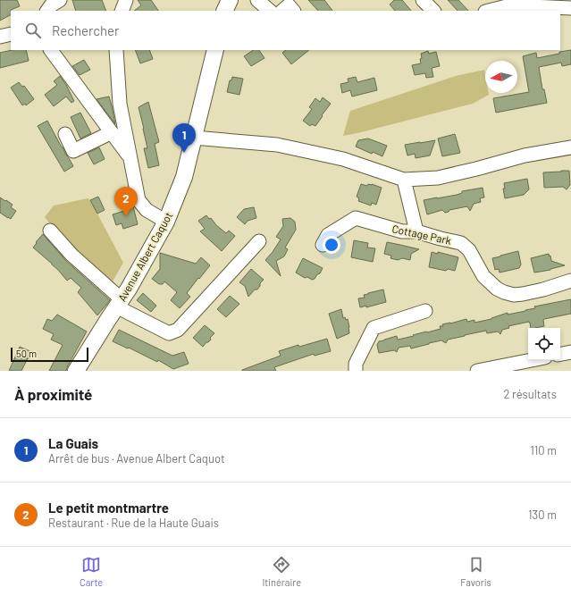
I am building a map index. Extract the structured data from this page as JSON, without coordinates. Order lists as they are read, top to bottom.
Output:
{
  "streets": {
    "main road": ["Avenue Albert Caquot"],
    "street": ["Cottage Park"]
  },
  "scale_bar": "50 m",
  "north": "left",
  "page": {
    "search": "Rechercher",
    "pins": ["1", "2"],
    "scale": "50 m",
    "heading": ["À proximité", "2 résultats"],
    "list": [
      {
        "mark": "1",
        "name": "La Guais",
        "note": "Arrêt de bus · Avenue Albert Caquot",
        "value": "110 m"
      },
      {
        "mark": "2",
        "name": "Le petit montmartre",
        "note": "Restaurant · Rue de la Haute Guais",
        "value": "130 m"
      }
    ],
    "nav": ["Carte", "Itinéraire", "Favoris"]
  }
}
